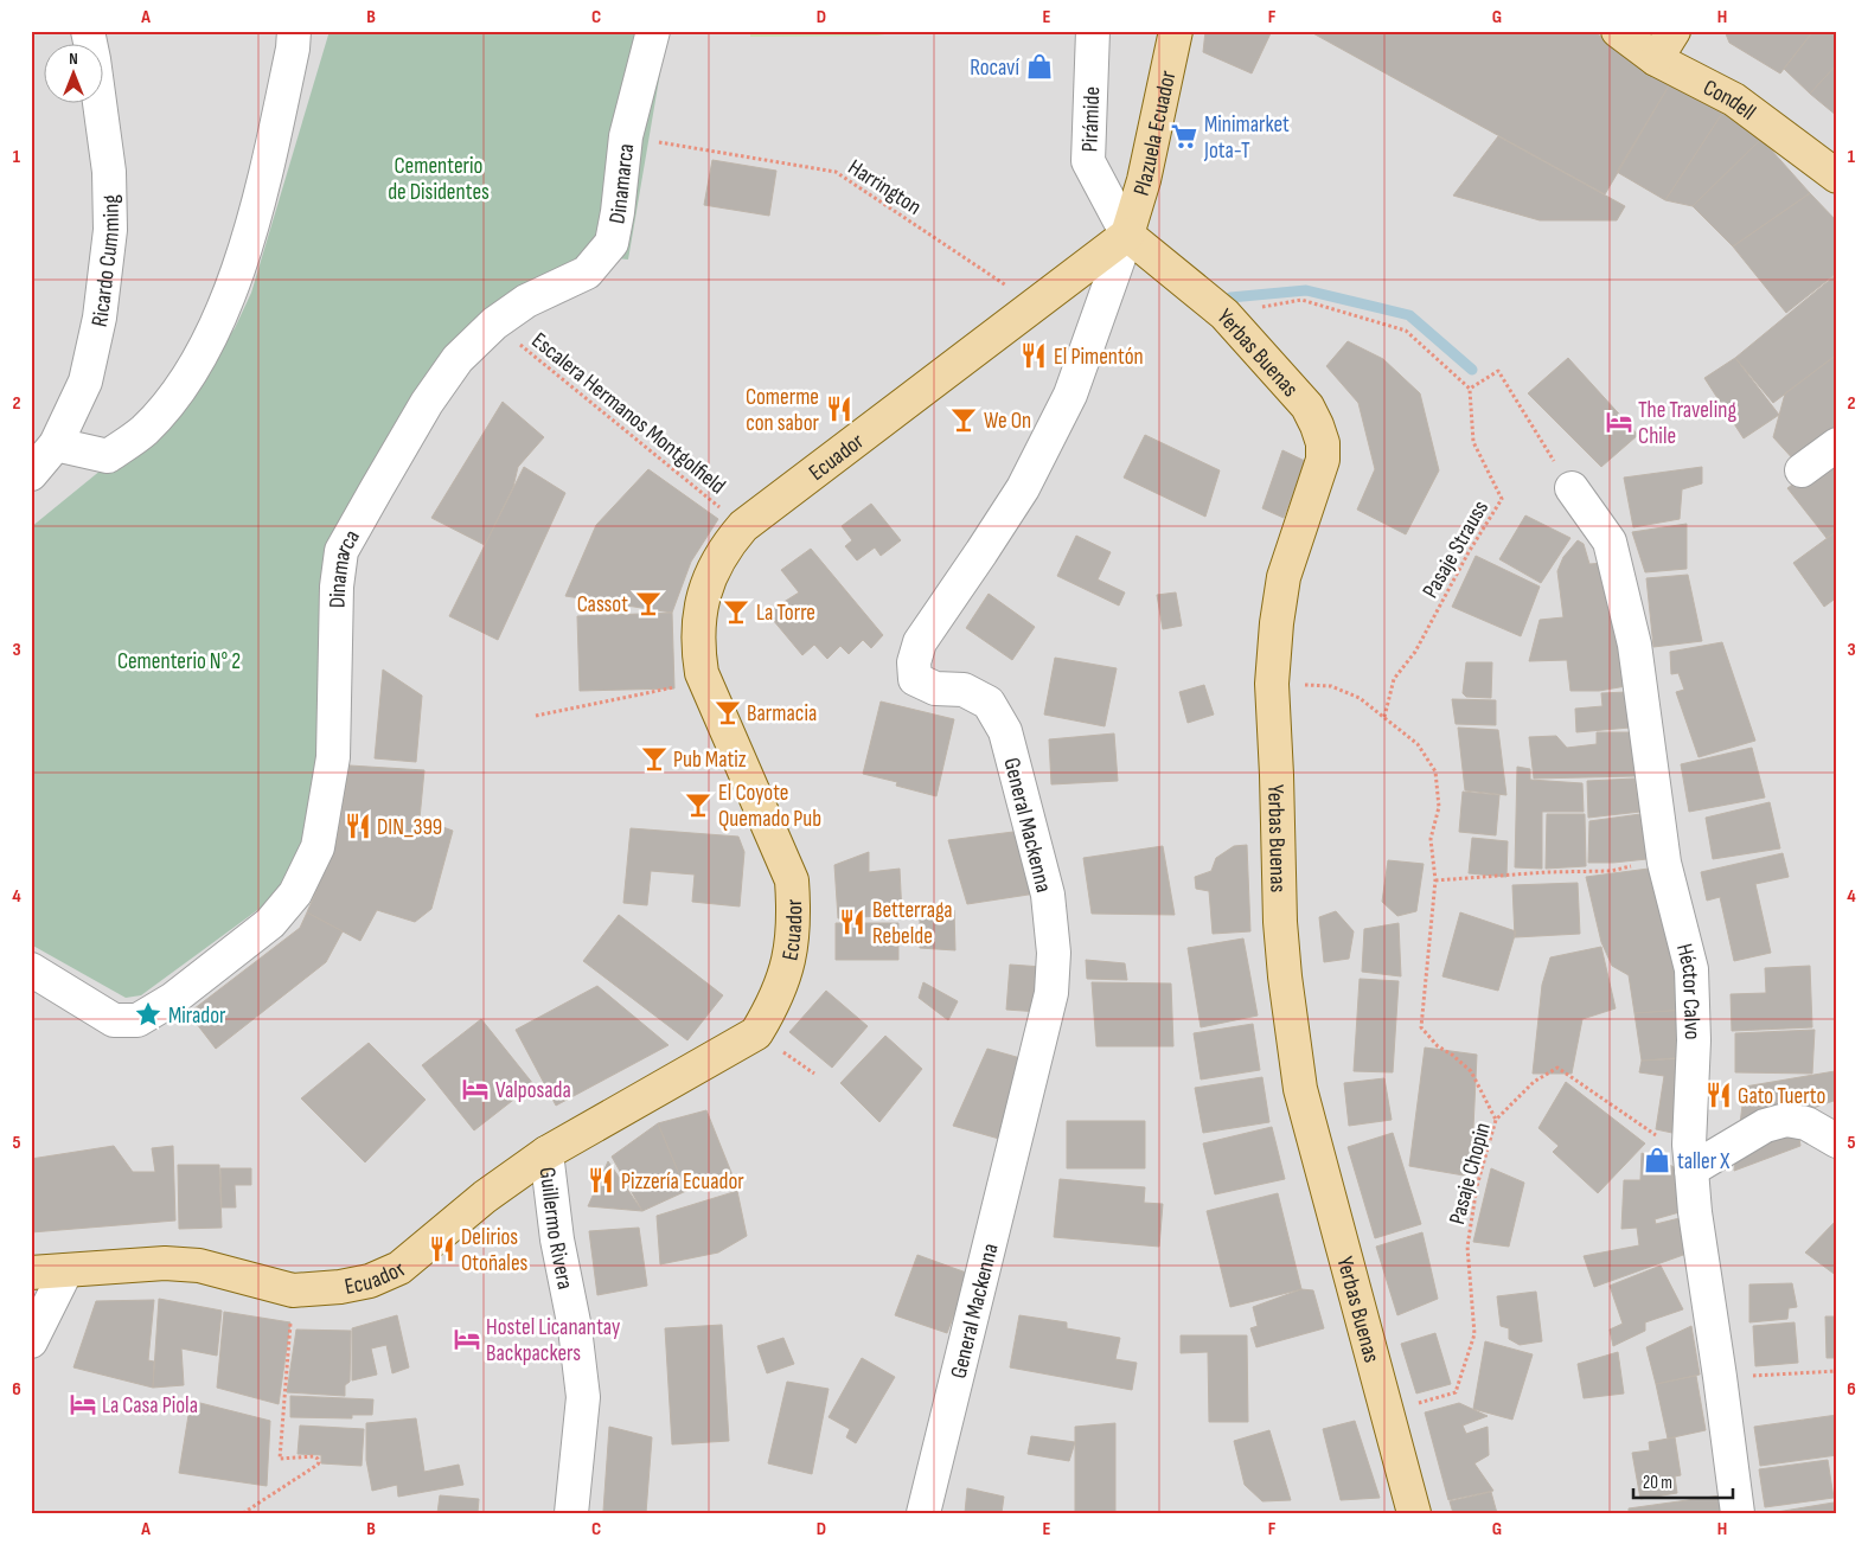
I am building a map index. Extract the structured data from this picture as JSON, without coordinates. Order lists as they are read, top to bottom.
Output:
{
  "streets": {
    "main road": [
      "Condell",
      "Plazuela Ecuador",
      "Yerbas Buenas",
      "Ecuador"
    ],
    "street": [
      "Pirámide",
      "Dinamarca",
      "Ricardo Cumming",
      "General Mackenna",
      "Héctor Calvo",
      "Guillermo Rivera"
    ],
    "path": [
      "Harrington",
      "Escalera Hermanos Montgolfield",
      "Pasaje Strauss",
      "Pasaje Chopin"
    ]
  },
  "crossings": [
    ["Pirámide", "Plazuela Ecuador"],
    ["Pirámide", "Yerbas Buenas"],
    ["Pirámide", "Ecuador"],
    ["Pirámide", "General Mackenna"],
    ["Plazuela Ecuador", "Yerbas Buenas"],
    ["Plazuela Ecuador", "Ecuador"],
    ["Plazuela Ecuador", "General Mackenna"],
    ["Dinamarca", "Harrington"],
    ["Dinamarca", "Escalera Hermanos Montgolfield"],
    ["Harrington", "Ecuador"],
    ["Yerbas Buenas", "Ecuador"],
    ["Yerbas Buenas", "General Mackenna"],
    ["Yerbas Buenas", "Pasaje Chopin"],
    ["Escalera Hermanos Montgolfield", "Ecuador"],
    ["Ecuador", "General Mackenna"],
    ["Ecuador", "Guillermo Rivera"],
    ["Héctor Calvo", "Pasaje Chopin"]
  ],
  "parks": ["Cementerio de Disidentes", "Cementerio N° 2"],
  "places": {
    "shop": ["Rocaví", "taller X"],
    "supermarket": ["Minimarket Jota-T"],
    "restaurant": [
      "El Pimentón",
      "Comerme con sabor",
      "DIN_399",
      "Betterraga Rebelde",
      "Gato Tuerto",
      "Pizzería Ecuador",
      "Delirios Otoñales"
    ],
    "bar": [
      "We On",
      "Cassot",
      "La Torre",
      "Barmacia",
      "Pub Matiz",
      "El Coyote Quemado Pub"
    ],
    "hotel": [
      "The Traveling Chile",
      "Valposada",
      "Hostel Licanantay Backpackers",
      "La Casa Piola"
    ],
    "place": ["Mirador"]
  },
  "scale_bar": "20 m",
  "north": "top",
  "grid": {
    "columns": [
      "A",
      "B",
      "C",
      "D",
      "E",
      "F",
      "G",
      "H"
    ],
    "rows": [
      "1",
      "2",
      "3",
      "4",
      "5",
      "6"
    ]
  }
}
